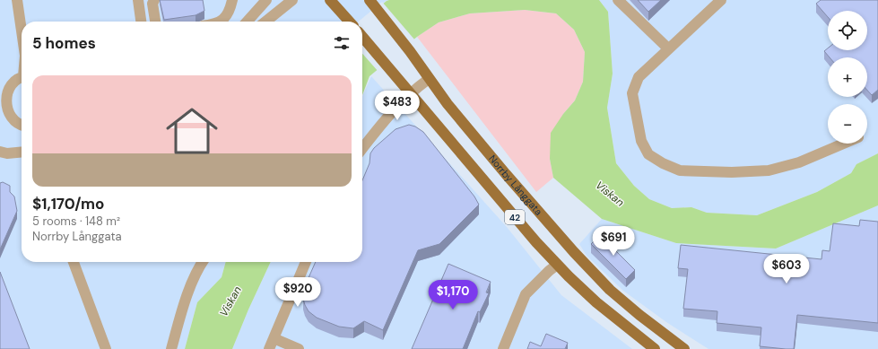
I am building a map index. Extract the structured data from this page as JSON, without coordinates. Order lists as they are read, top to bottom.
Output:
{
  "streets": {
    "main road": ["Norrby Långgata", "42"]
  },
  "water": ["Viskan"],
  "page": {
    "map_buttons": ["+", "−"],
    "heading": "5 homes",
    "list": [
      {
        "name": "$1,170/mo",
        "note": "5 rooms · 148 m² · Norrby Långgata"
      }
    ],
    "price": [
      "$483",
      "$691",
      "$603",
      "$920",
      "$1,170"
    ]
  }
}
